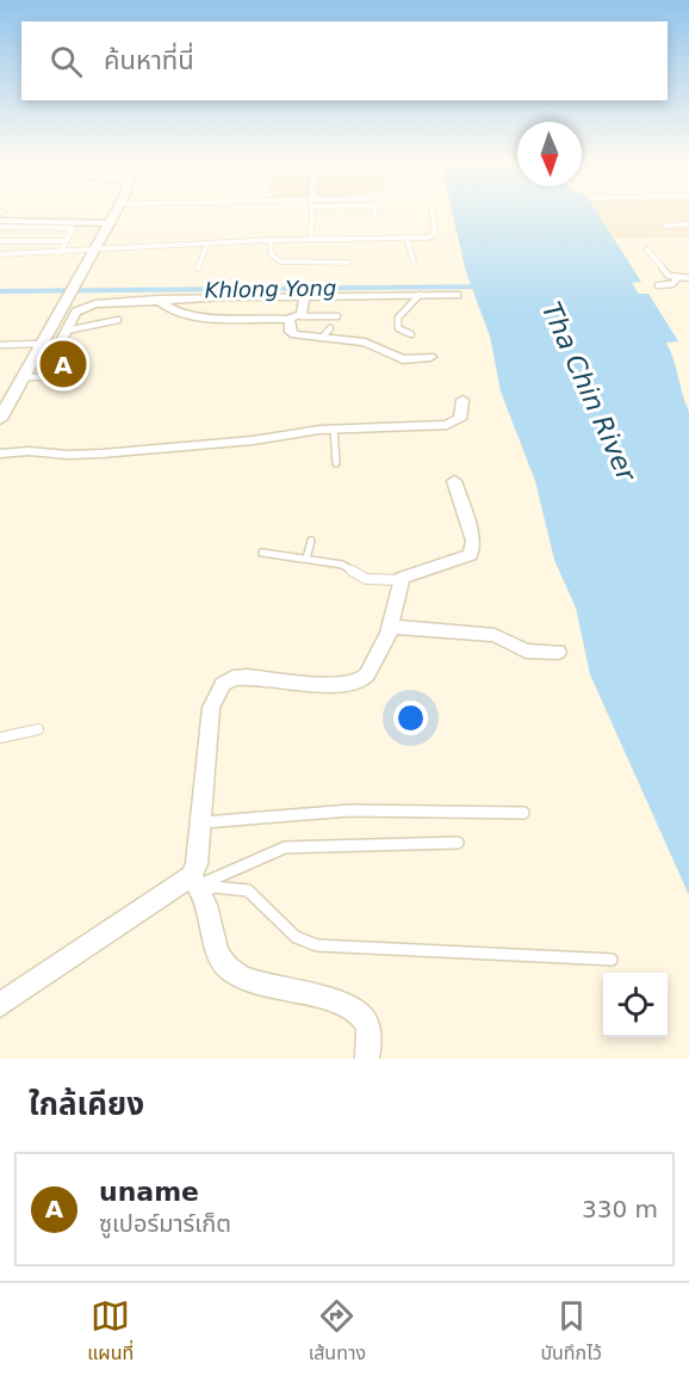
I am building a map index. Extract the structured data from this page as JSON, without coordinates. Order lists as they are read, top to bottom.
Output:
{
  "water": ["Khlong Yong", "Tha Chin River"],
  "north": "bottom",
  "page": {
    "search": "ค้นหาที่นี่",
    "pins": "A",
    "heading": "ใกล้เคียง",
    "list": [
      {
        "mark": "A",
        "name": "uname",
        "note": "ซูเปอร์มาร์เก็ต",
        "value": "330 m"
      }
    ],
    "nav": ["แผนที่", "เส้นทาง", "บันทึกไว้"]
  }
}
